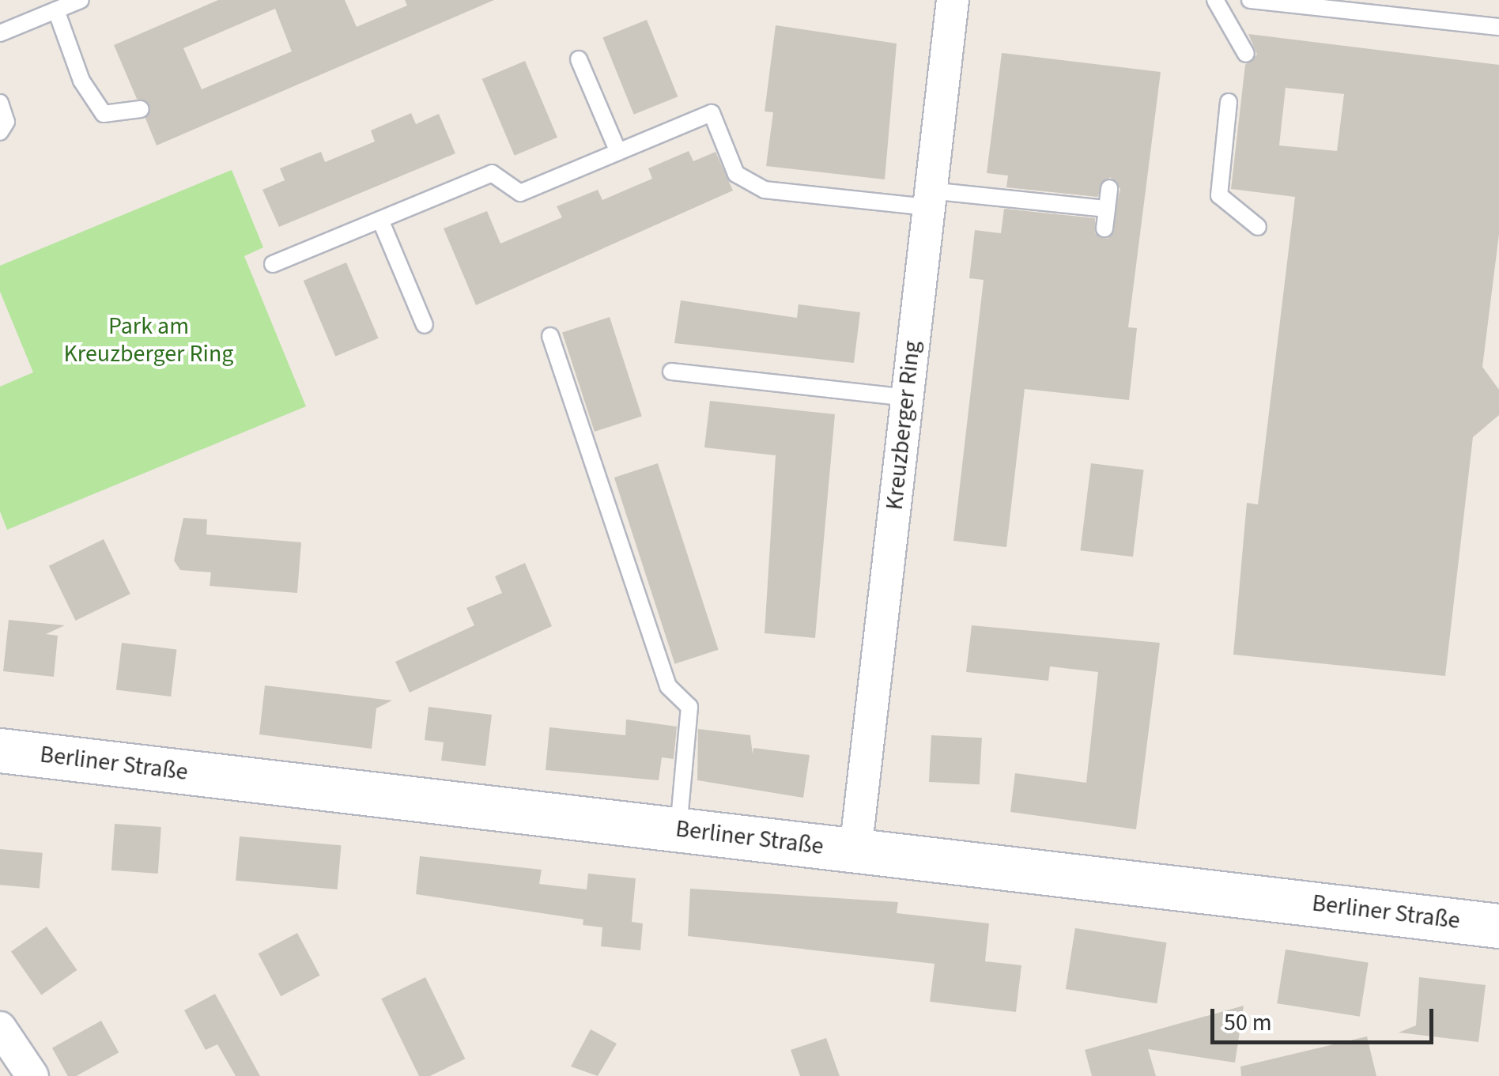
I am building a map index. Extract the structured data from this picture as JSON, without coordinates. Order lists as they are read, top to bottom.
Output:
{
  "streets": {
    "street": ["Kreuzberger Ring", "Berliner Straße"]
  },
  "crossings": [
    ["Kreuzberger Ring", "Berliner Straße"]
  ],
  "parks": ["Park am Kreuzberger Ring"],
  "scale_bar": "50 m"
}
